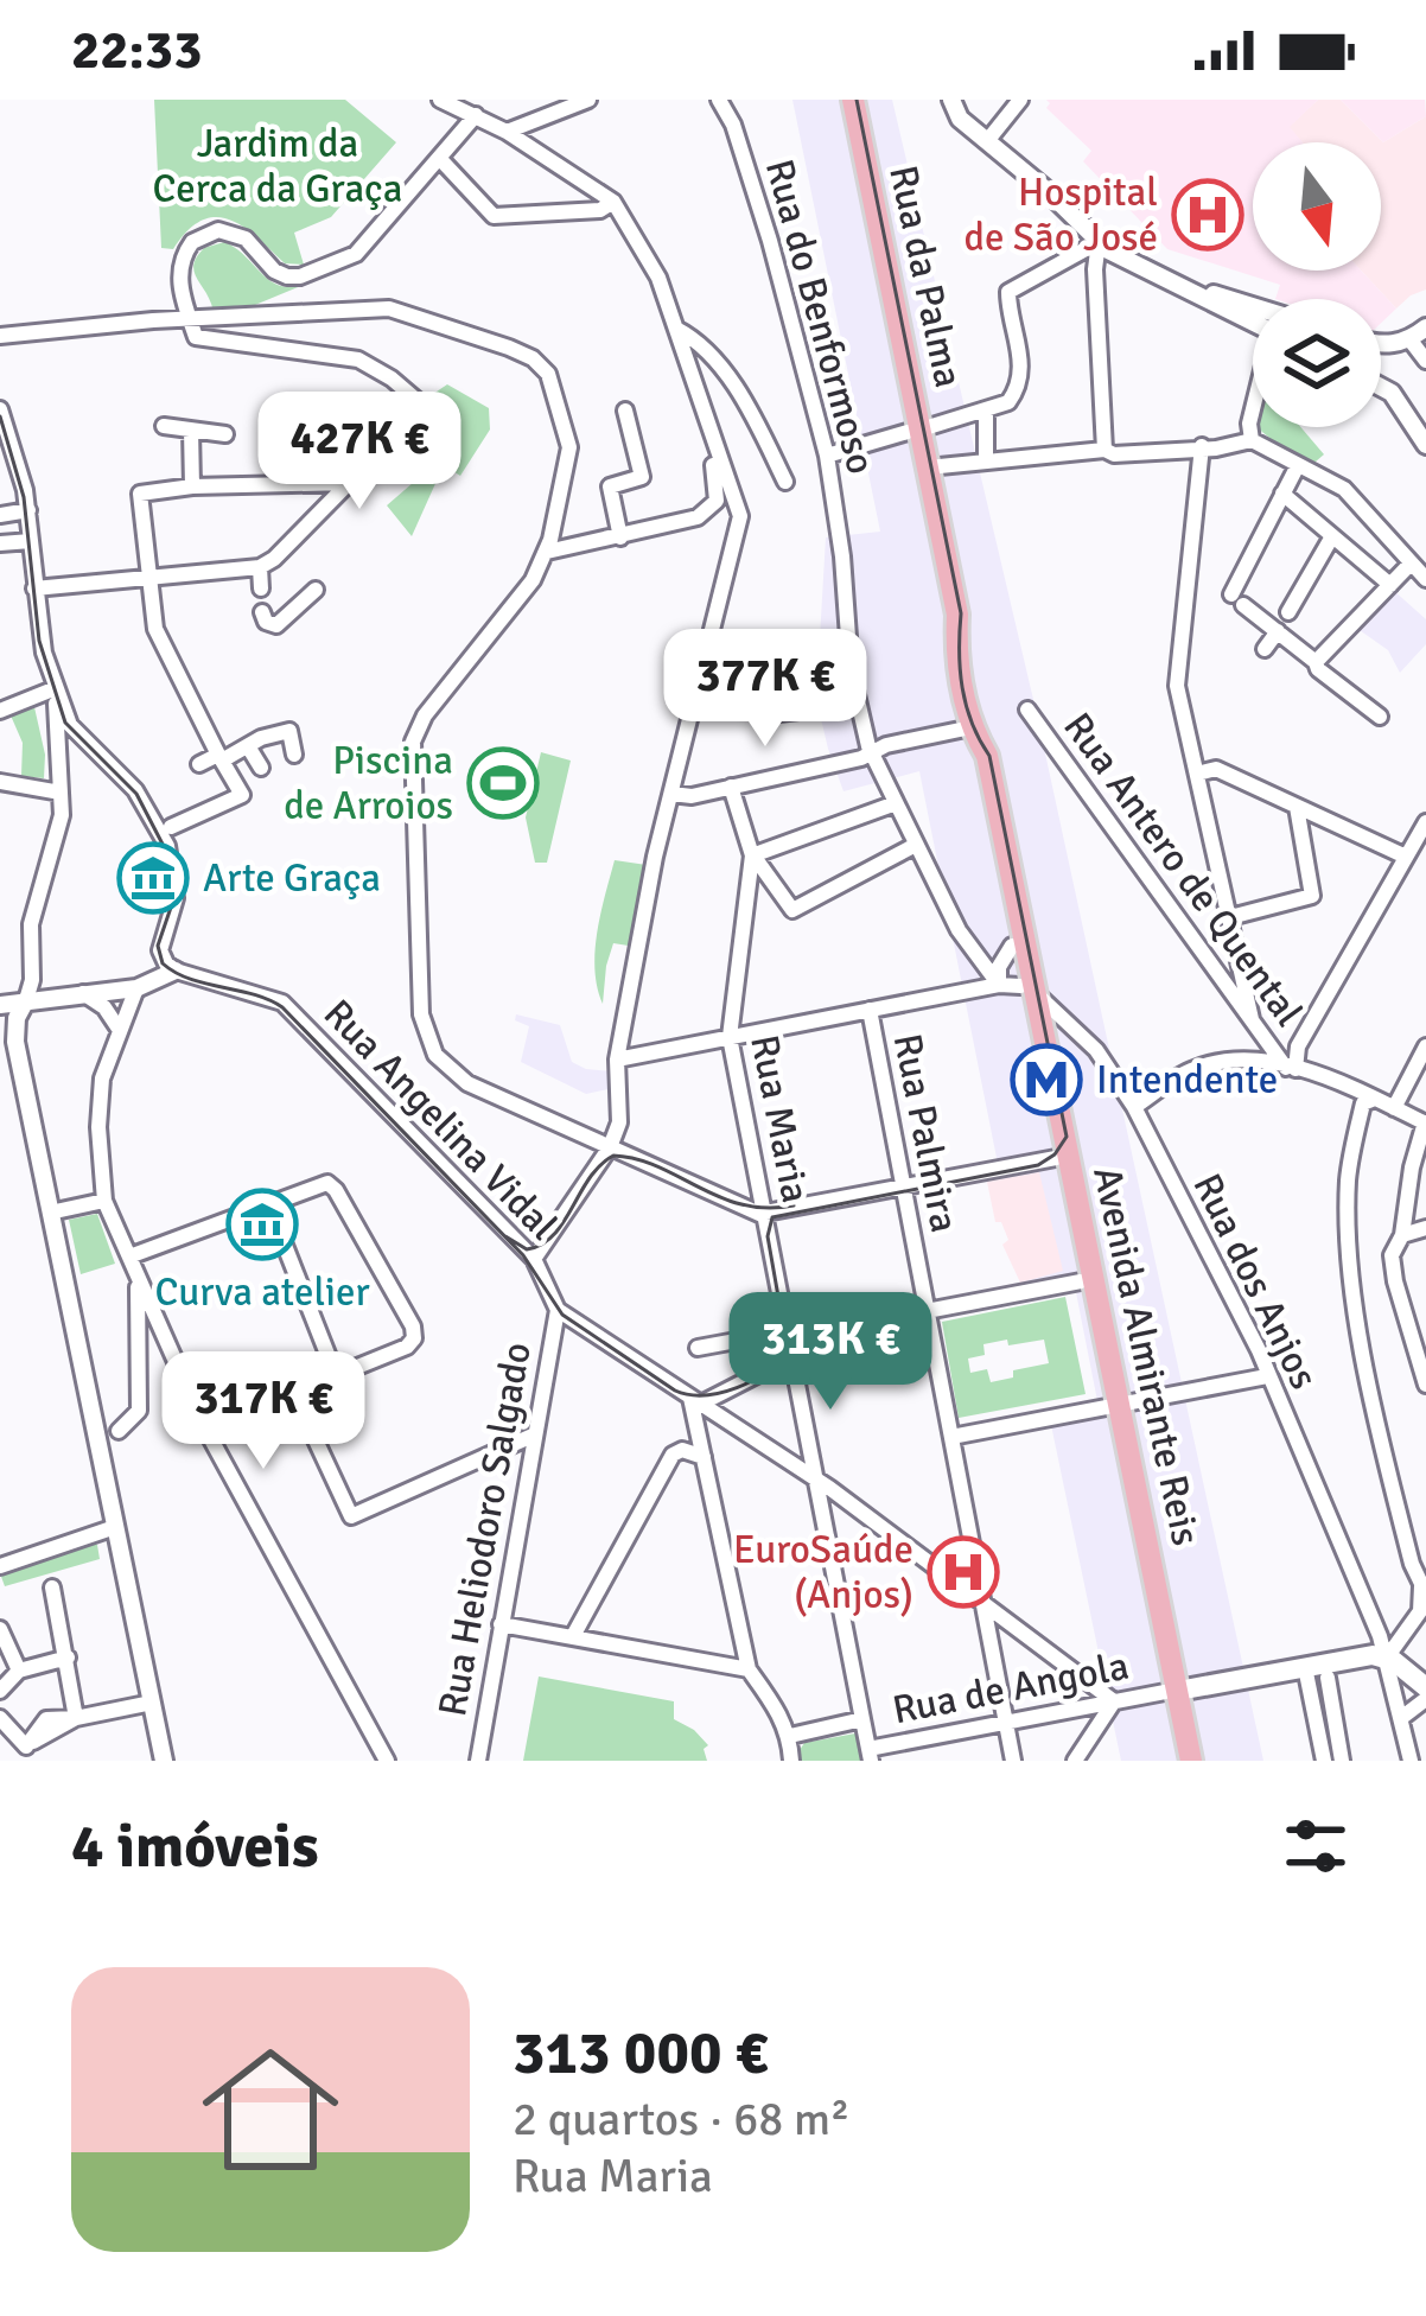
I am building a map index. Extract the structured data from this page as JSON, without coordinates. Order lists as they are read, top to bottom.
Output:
{
  "streets": {
    "main road": ["Rua da Palma", "Avenida Almirante Reis"],
    "street": [
      "Rua do Benformoso",
      "Rua Antero de Quental",
      "Rua Maria",
      "Rua Angelina Vidal",
      "Rua Palmira",
      "Rua dos Anjos",
      "Rua Heliodoro Salgado",
      "Rua de Angola"
    ]
  },
  "crossings": [
    ["Rua da Palma", "Avenida Almirante Reis"],
    ["Rua do Benformoso", "Rua dos Anjos"],
    ["Rua Maria", "Rua de Angola"],
    ["Rua Angelina Vidal", "Rua Heliodoro Salgado"],
    ["Rua Palmira", "Rua de Angola"],
    ["Rua dos Anjos", "Avenida Almirante Reis"],
    ["Avenida Almirante Reis", "Rua de Angola"]
  ],
  "parks": ["Jardim da Cerca da Graça"],
  "places": {
    "hospital": ["Hospital de São José", "EuroSaúde (Anjos)"],
    "sports": ["Piscina de Arroios"],
    "museum": ["Arte Graça", "Curva atelier"],
    "metro station": ["Intendente"]
  },
  "north": "bottom",
  "page": {
    "status": "22:33",
    "price": [
      "427K €",
      "377K €",
      "313K €",
      "317K €"
    ],
    "heading": "4 imóveis",
    "list": [
      {
        "name": "313 000 €",
        "note": "2 quartos · 68 m² · Rua Maria"
      }
    ]
  }
}
